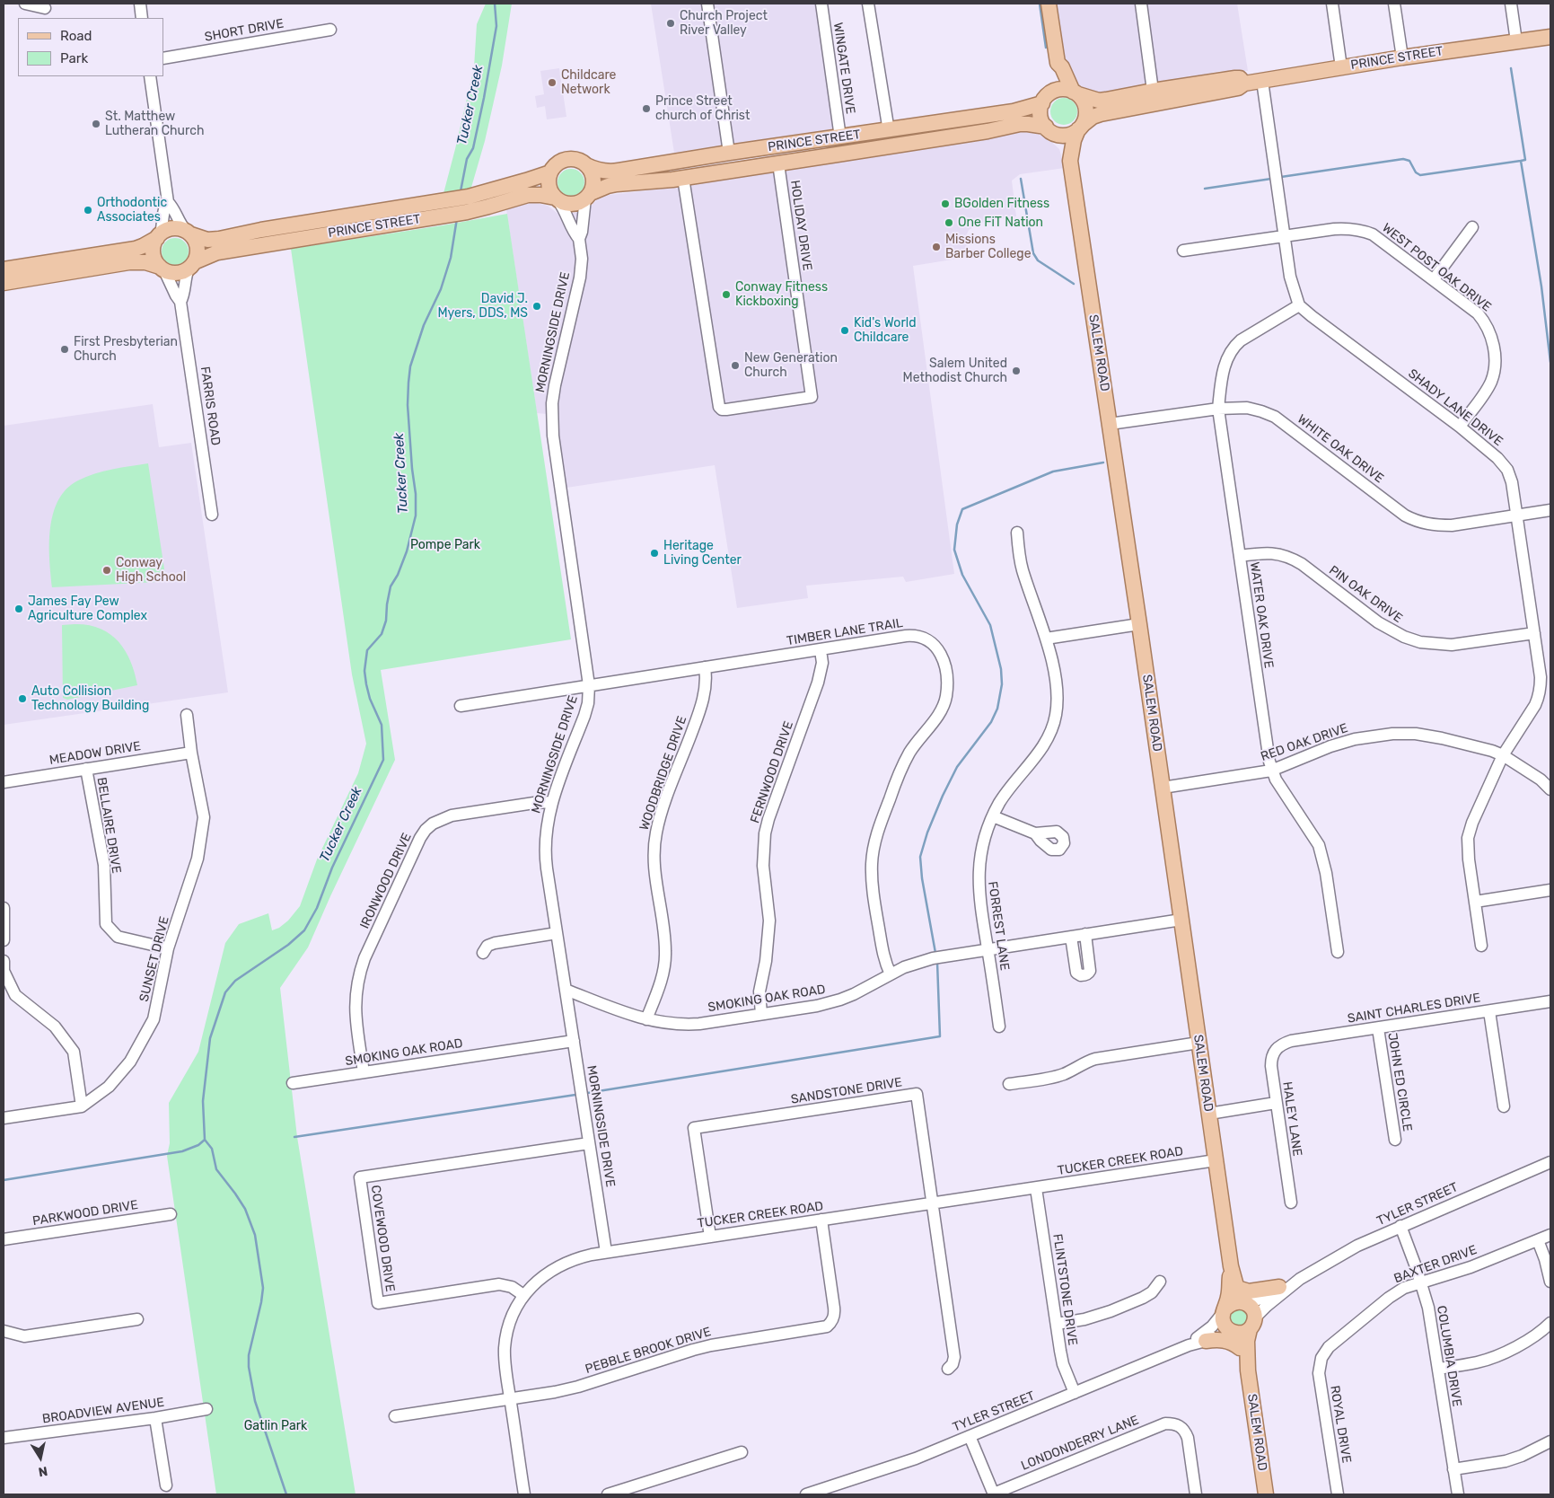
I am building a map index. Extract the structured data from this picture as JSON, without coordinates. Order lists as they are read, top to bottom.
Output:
{
  "streets": {
    "main road": ["PRINCE STREET", "SALEM ROAD"],
    "street": [
      "SHORT DRIVE",
      "WINGATE DRIVE",
      "HOLIDAY DRIVE",
      "WEST POST OAK DRIVE",
      "MORNINGSIDE DRIVE",
      "FARRIS ROAD",
      "SHADY LANE DRIVE",
      "WHITE OAK DRIVE",
      "PIN OAK DRIVE",
      "WATER OAK DRIVE",
      "TIMBER LANE TRAIL",
      "RED OAK DRIVE",
      "MEADOW DRIVE",
      "FERNWOOD DRIVE",
      "WOODBRIDGE DRIVE",
      "BELLAIRE DRIVE",
      "IRONWOOD DRIVE",
      "FORREST LANE",
      "SUNSET DRIVE",
      "SMOKING OAK ROAD",
      "SAINT CHARLES DRIVE",
      "JOHN ED CIRCLE",
      "SANDSTONE DRIVE",
      "HALEY LANE",
      "TUCKER CREEK ROAD",
      "TYLER STREET",
      "PARKWOOD DRIVE",
      "COVEWOOD DRIVE",
      "BAXTER DRIVE",
      "FLINTSTONE DRIVE",
      "PEBBLE BROOK DRIVE",
      "COLUMBIA DRIVE",
      "BROADVIEW AVENUE",
      "ROYAL DRIVE",
      "LONDONDERRY LANE"
    ]
  },
  "crossings": [
    ["PRINCE STREET", "WINGATE DRIVE"],
    ["PRINCE STREET", "HOLIDAY DRIVE"],
    ["PRINCE STREET", "MORNINGSIDE DRIVE"],
    ["PRINCE STREET", "SALEM ROAD"],
    ["PRINCE STREET", "FARRIS ROAD"],
    ["WEST POST OAK DRIVE", "SHADY LANE DRIVE"],
    ["MORNINGSIDE DRIVE", "TIMBER LANE TRAIL"],
    ["MORNINGSIDE DRIVE", "IRONWOOD DRIVE"],
    ["MORNINGSIDE DRIVE", "SMOKING OAK ROAD"],
    ["MORNINGSIDE DRIVE", "TUCKER CREEK ROAD"],
    ["MORNINGSIDE DRIVE", "COVEWOOD DRIVE"],
    ["SALEM ROAD", "WHITE OAK DRIVE"],
    ["SALEM ROAD", "RED OAK DRIVE"],
    ["SALEM ROAD", "SMOKING OAK ROAD"],
    ["SALEM ROAD", "TUCKER CREEK ROAD"],
    ["SALEM ROAD", "TYLER STREET"],
    ["SHADY LANE DRIVE", "WHITE OAK DRIVE"],
    ["SHADY LANE DRIVE", "PIN OAK DRIVE"],
    ["SHADY LANE DRIVE", "WATER OAK DRIVE"],
    ["SHADY LANE DRIVE", "RED OAK DRIVE"],
    ["WHITE OAK DRIVE", "WATER OAK DRIVE"],
    ["PIN OAK DRIVE", "WATER OAK DRIVE"],
    ["WATER OAK DRIVE", "RED OAK DRIVE"],
    ["TIMBER LANE TRAIL", "FERNWOOD DRIVE"],
    ["TIMBER LANE TRAIL", "WOODBRIDGE DRIVE"],
    ["TIMBER LANE TRAIL", "SMOKING OAK ROAD"],
    ["MEADOW DRIVE", "BELLAIRE DRIVE"],
    ["MEADOW DRIVE", "SUNSET DRIVE"],
    ["FERNWOOD DRIVE", "SMOKING OAK ROAD"],
    ["WOODBRIDGE DRIVE", "SMOKING OAK ROAD"],
    ["BELLAIRE DRIVE", "SUNSET DRIVE"],
    ["IRONWOOD DRIVE", "SMOKING OAK ROAD"],
    ["FORREST LANE", "SMOKING OAK ROAD"],
    ["SAINT CHARLES DRIVE", "JOHN ED CIRCLE"],
    ["SAINT CHARLES DRIVE", "HALEY LANE"],
    ["SANDSTONE DRIVE", "TUCKER CREEK ROAD"],
    ["TUCKER CREEK ROAD", "COVEWOOD DRIVE"],
    ["TUCKER CREEK ROAD", "FLINTSTONE DRIVE"],
    ["TUCKER CREEK ROAD", "PEBBLE BROOK DRIVE"],
    ["TYLER STREET", "FLINTSTONE DRIVE"],
    ["TYLER STREET", "COLUMBIA DRIVE"],
    ["BAXTER DRIVE", "COLUMBIA DRIVE"],
    ["BAXTER DRIVE", "ROYAL DRIVE"]
  ],
  "water": ["Tucker Creek"],
  "parks": ["Pompe Park", "Gatlin Park"],
  "places": [
    "Church Project River Valley",
    "Childcare Network",
    "Prince Street church of Christ",
    "St. Matthew Lutheran Church",
    "BGolden Fitness",
    "Orthodontic Associates",
    "One FiT Nation",
    "Missions Barber College",
    "Conway Fitness Kickboxing",
    "David J. Myers, DDS, MS",
    "Kid's World Childcare",
    "First Presbyterian Church",
    "New Generation Church",
    "Salem United Methodist Church",
    "Heritage Living Center",
    "Conway High School",
    "James Fay Pew Agriculture Complex",
    "Auto Collision Technology Building"
  ],
  "legend": ["Road", "Park"],
  "north": "bottom"
}
